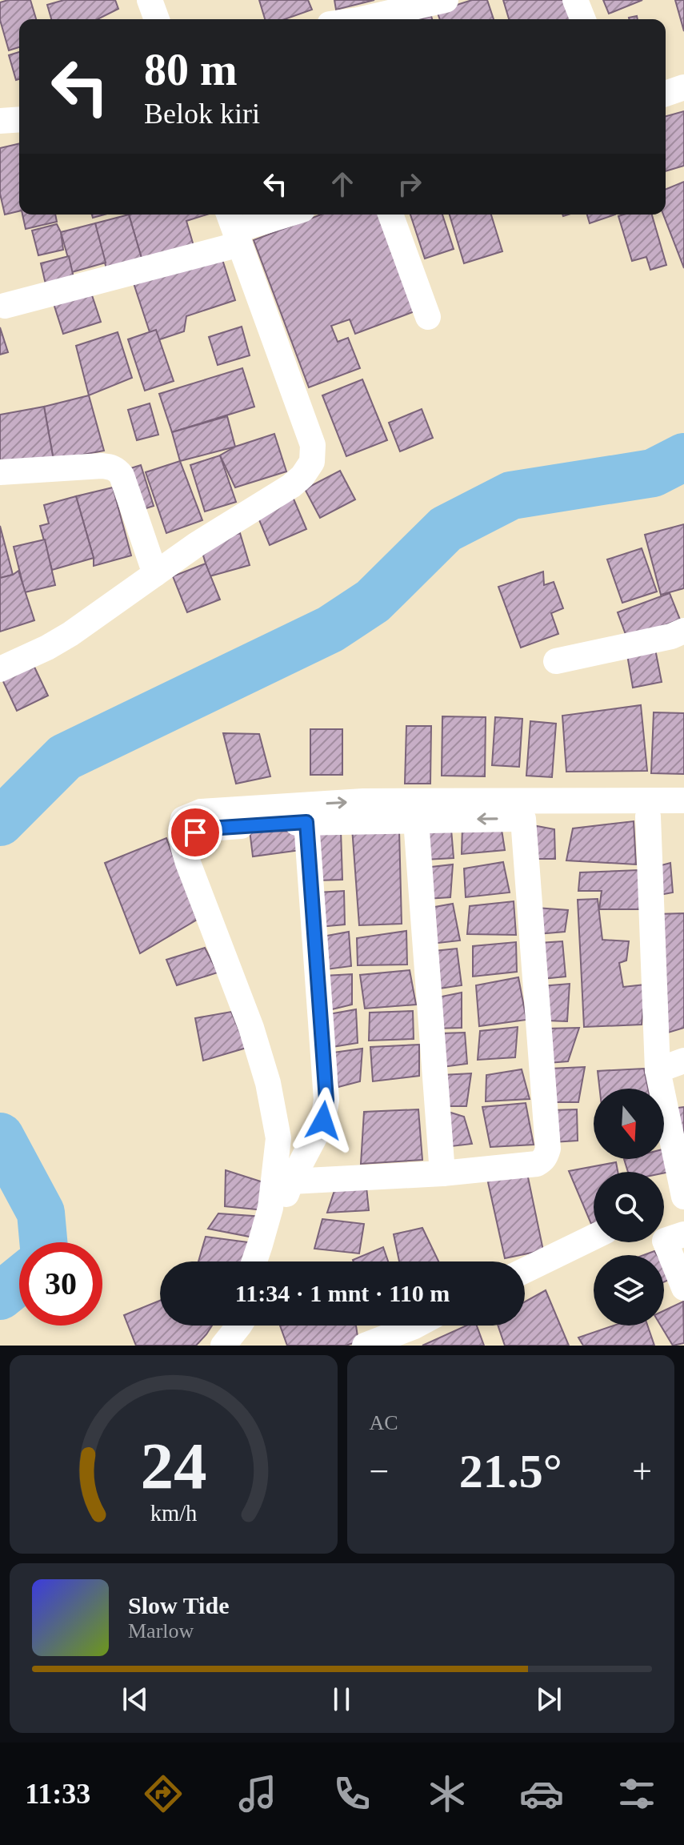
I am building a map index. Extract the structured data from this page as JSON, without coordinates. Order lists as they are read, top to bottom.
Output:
{
  "north": "bottom",
  "page": {
    "turn": ["80 m", "Belok kiri"],
    "limit": "30",
    "trip": "11:34 · 1 mnt · 110 m",
    "tile": "AC",
    "heat": ["−", "21.5°", "+"],
    "song": ["Slow Tide", "Marlow"],
    "tabs": "11:33",
    "gauge": ["24", "km/h"]
  }
}
